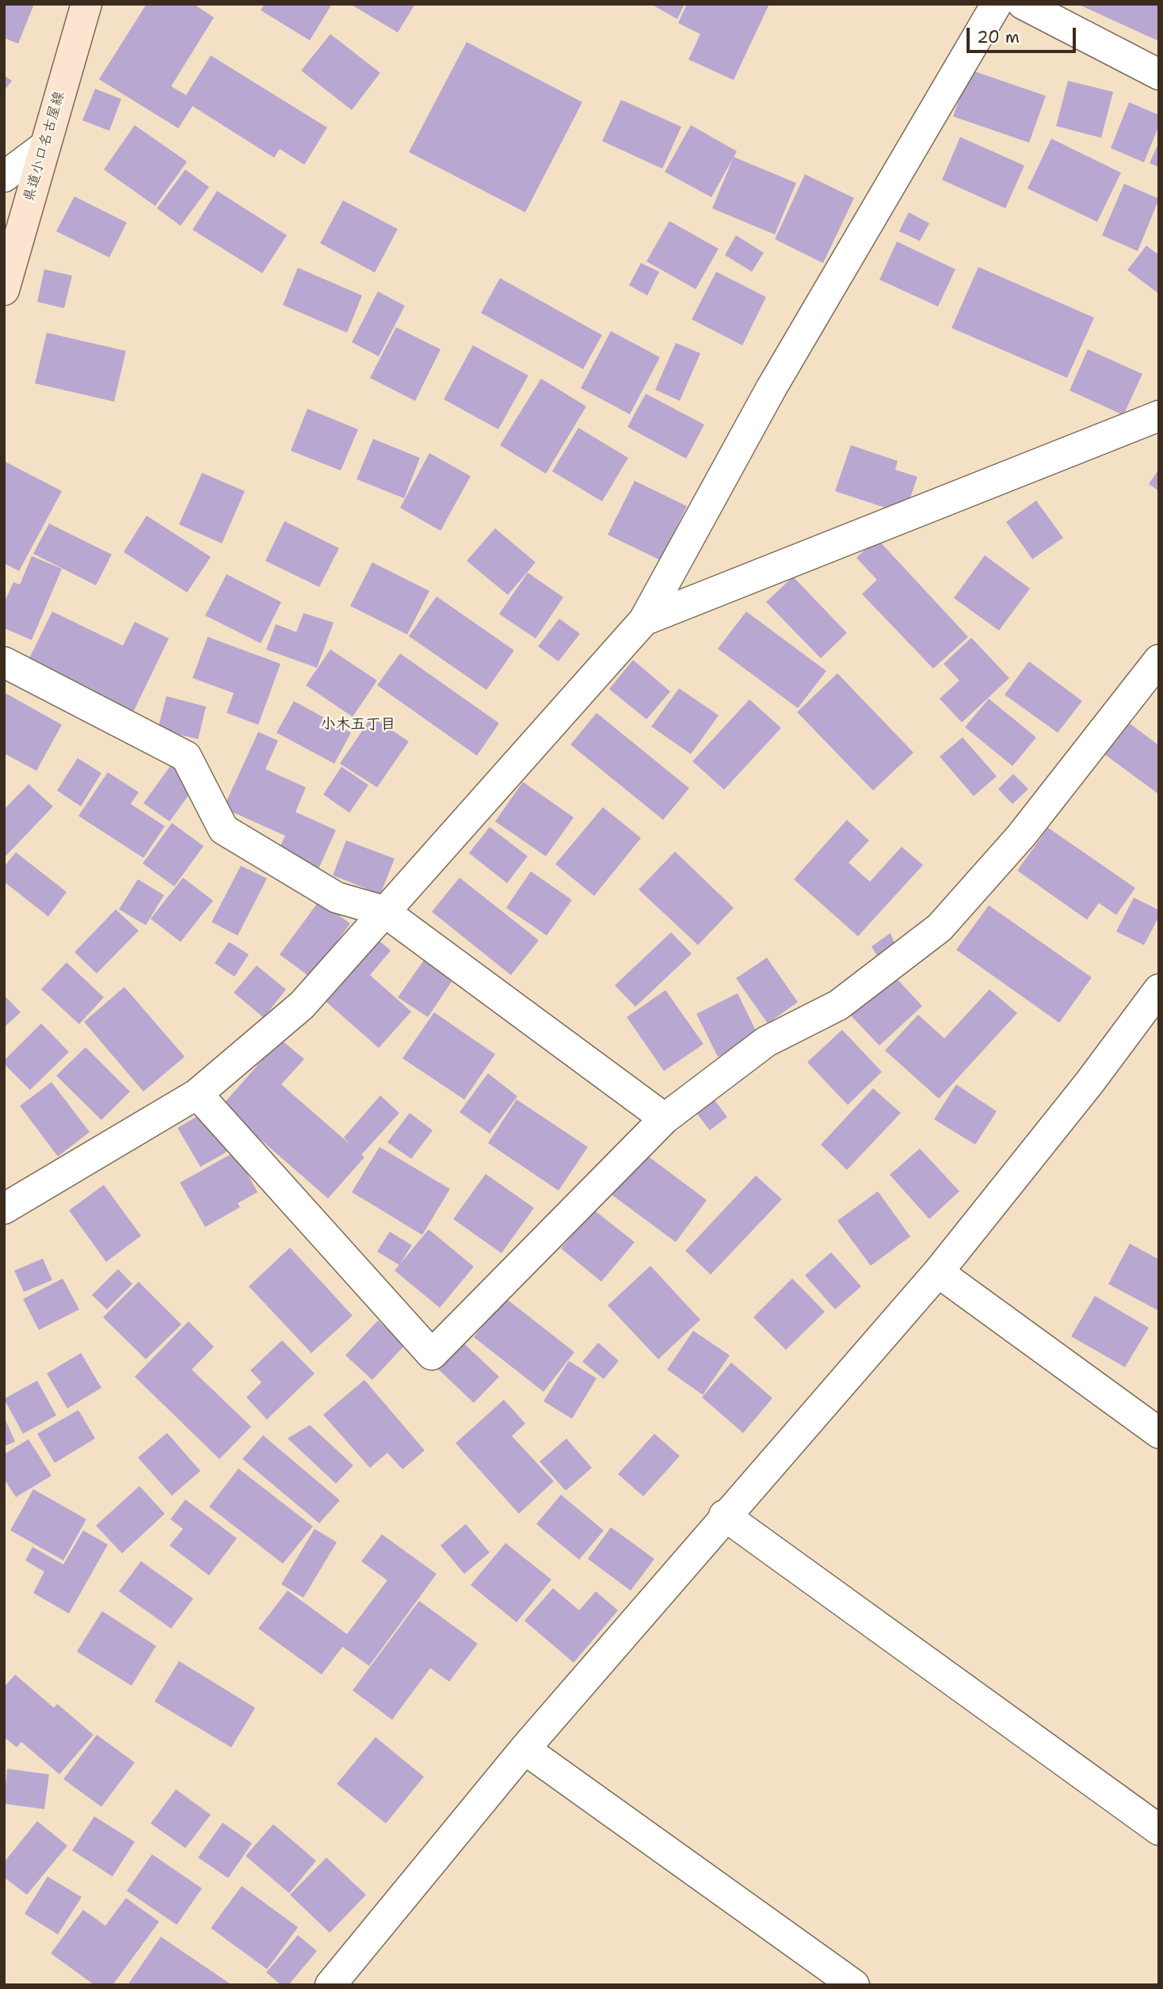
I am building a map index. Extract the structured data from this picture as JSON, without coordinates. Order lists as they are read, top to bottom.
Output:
{
  "streets": {
    "main road": ["県道小口名古屋線"]
  },
  "districts": ["小木五丁目"],
  "scale_bar": "20 m"
}
